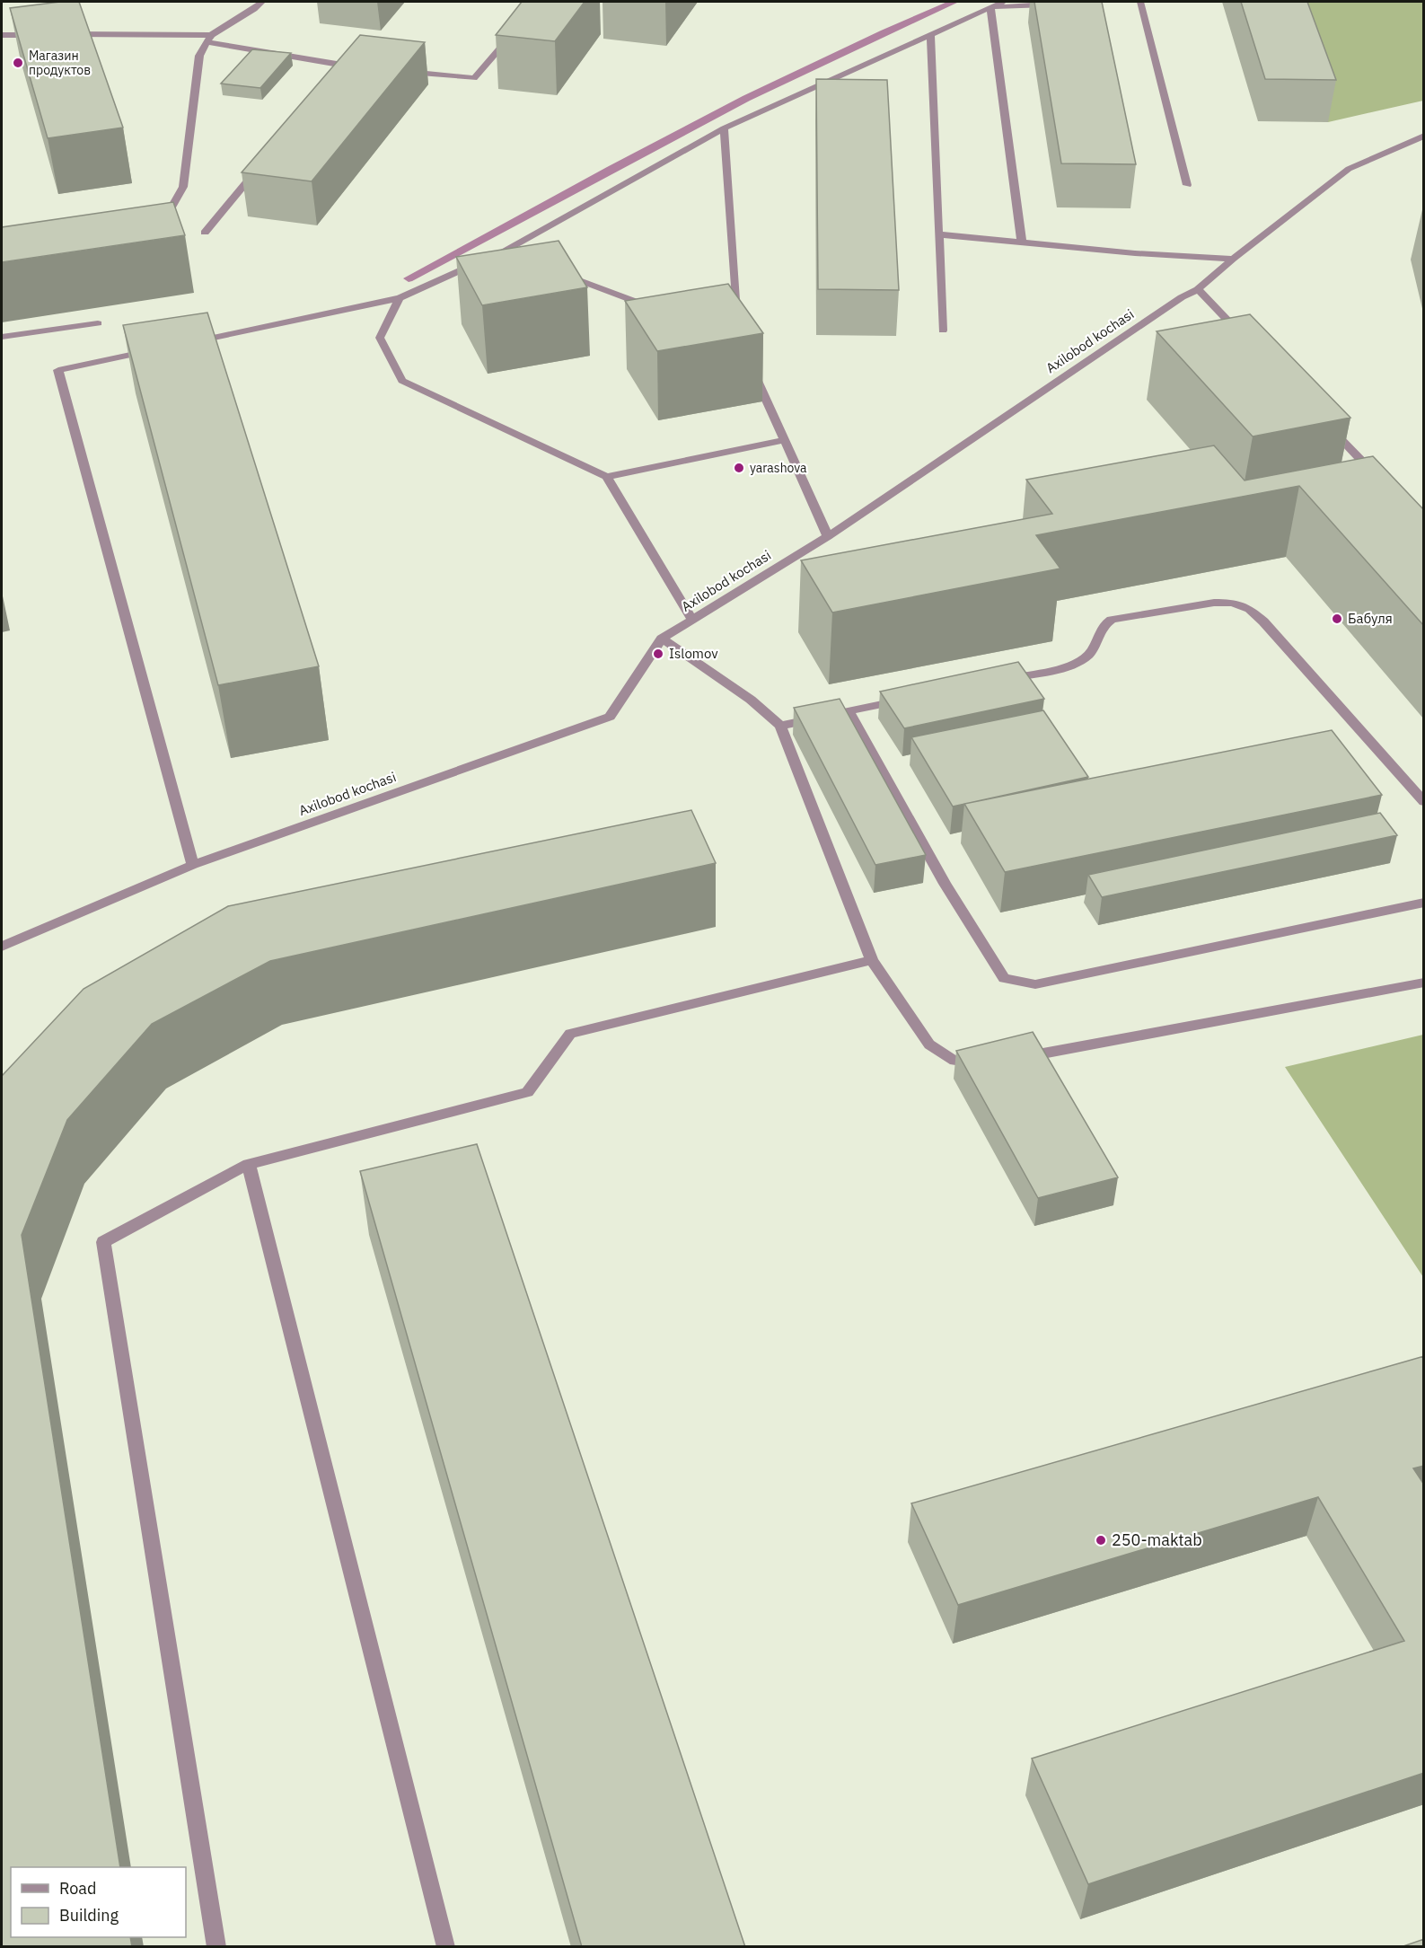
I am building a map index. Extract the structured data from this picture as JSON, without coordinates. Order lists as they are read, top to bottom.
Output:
{
  "streets": {
    "street": ["Axilobod kochasi"]
  },
  "places": [
    "Магазин продуктов",
    "yarashova",
    "Бабуля",
    "Islomov",
    "250-maktab"
  ],
  "legend": ["Road", "Building"]
}
